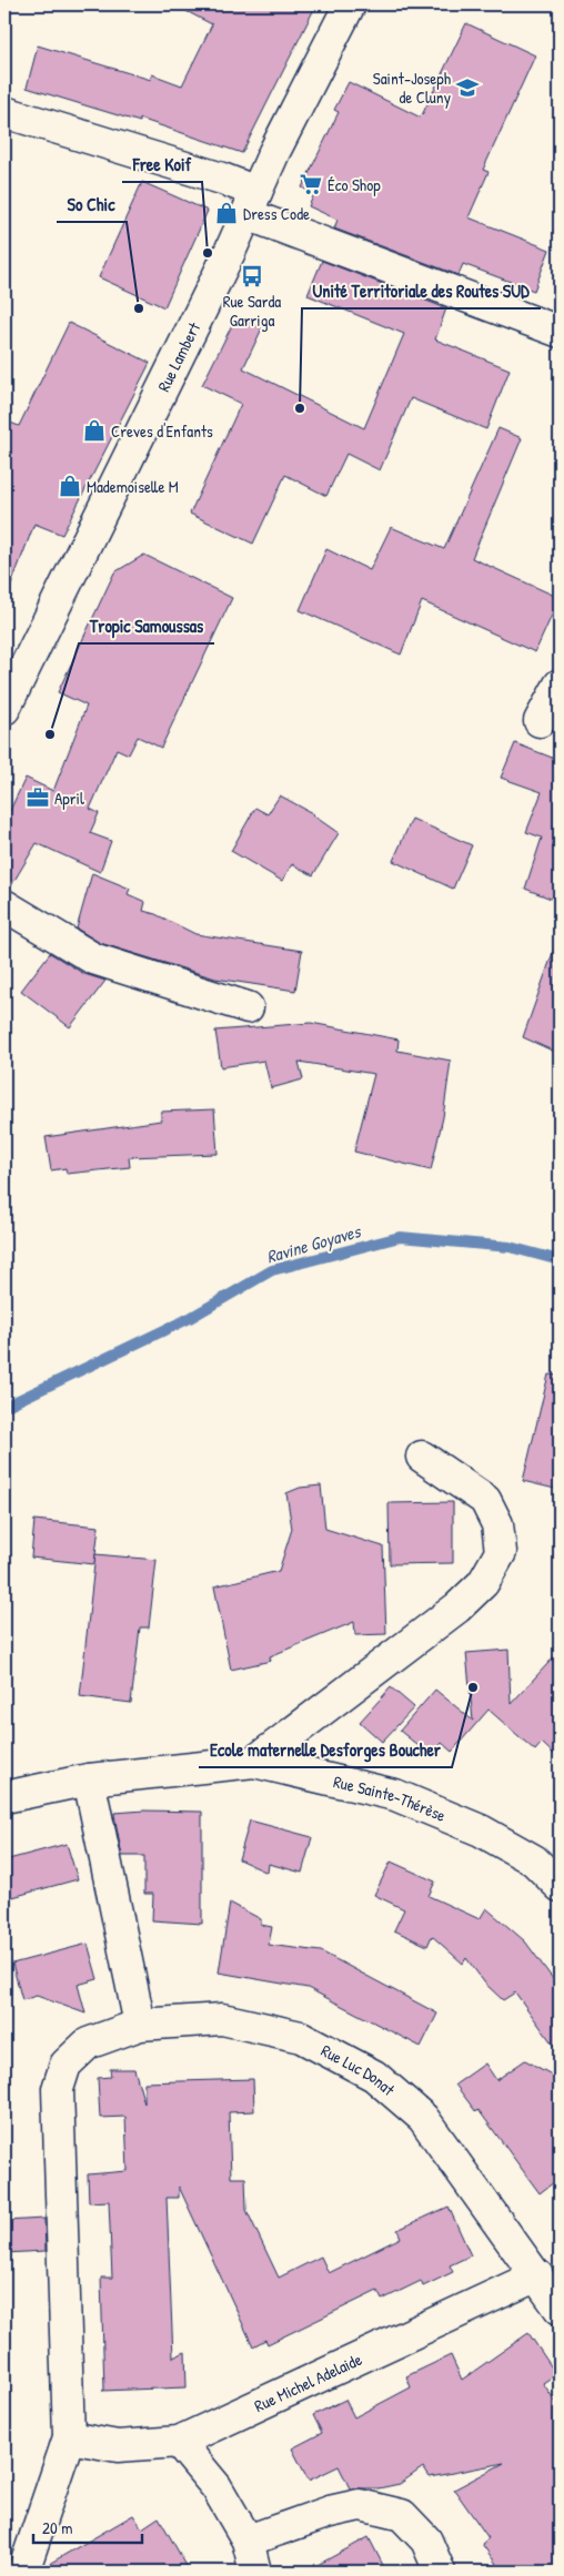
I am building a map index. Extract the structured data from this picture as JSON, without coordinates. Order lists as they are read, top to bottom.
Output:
{
  "streets": {
    "street": [
      "Rue Lambert",
      "Rue Sainte-Thérèse",
      "Rue Luc Donat",
      "Rue Michel Adelaide"
    ]
  },
  "crossings": [
    ["Rue Luc Donat", "Rue Michel Adelaide"]
  ],
  "water": ["Ravine Goyaves"],
  "places": {
    "school or university": ["Saint-Joseph de Cluny"],
    "supermarket": ["Éco Shop"],
    "shop": ["Dress Code", "Creves d'Enfants", "Mademoiselle M"],
    "other": [
      "Free Koif",
      "So Chic",
      "Unité Territoriale des Routes SUD",
      "Tropic Samoussas",
      "Ecole maternelle Desforges Boucher"
    ],
    "bus stop": ["Rue Sarda Garriga"],
    "office": ["April"]
  },
  "scale_bar": "20 m"
}
